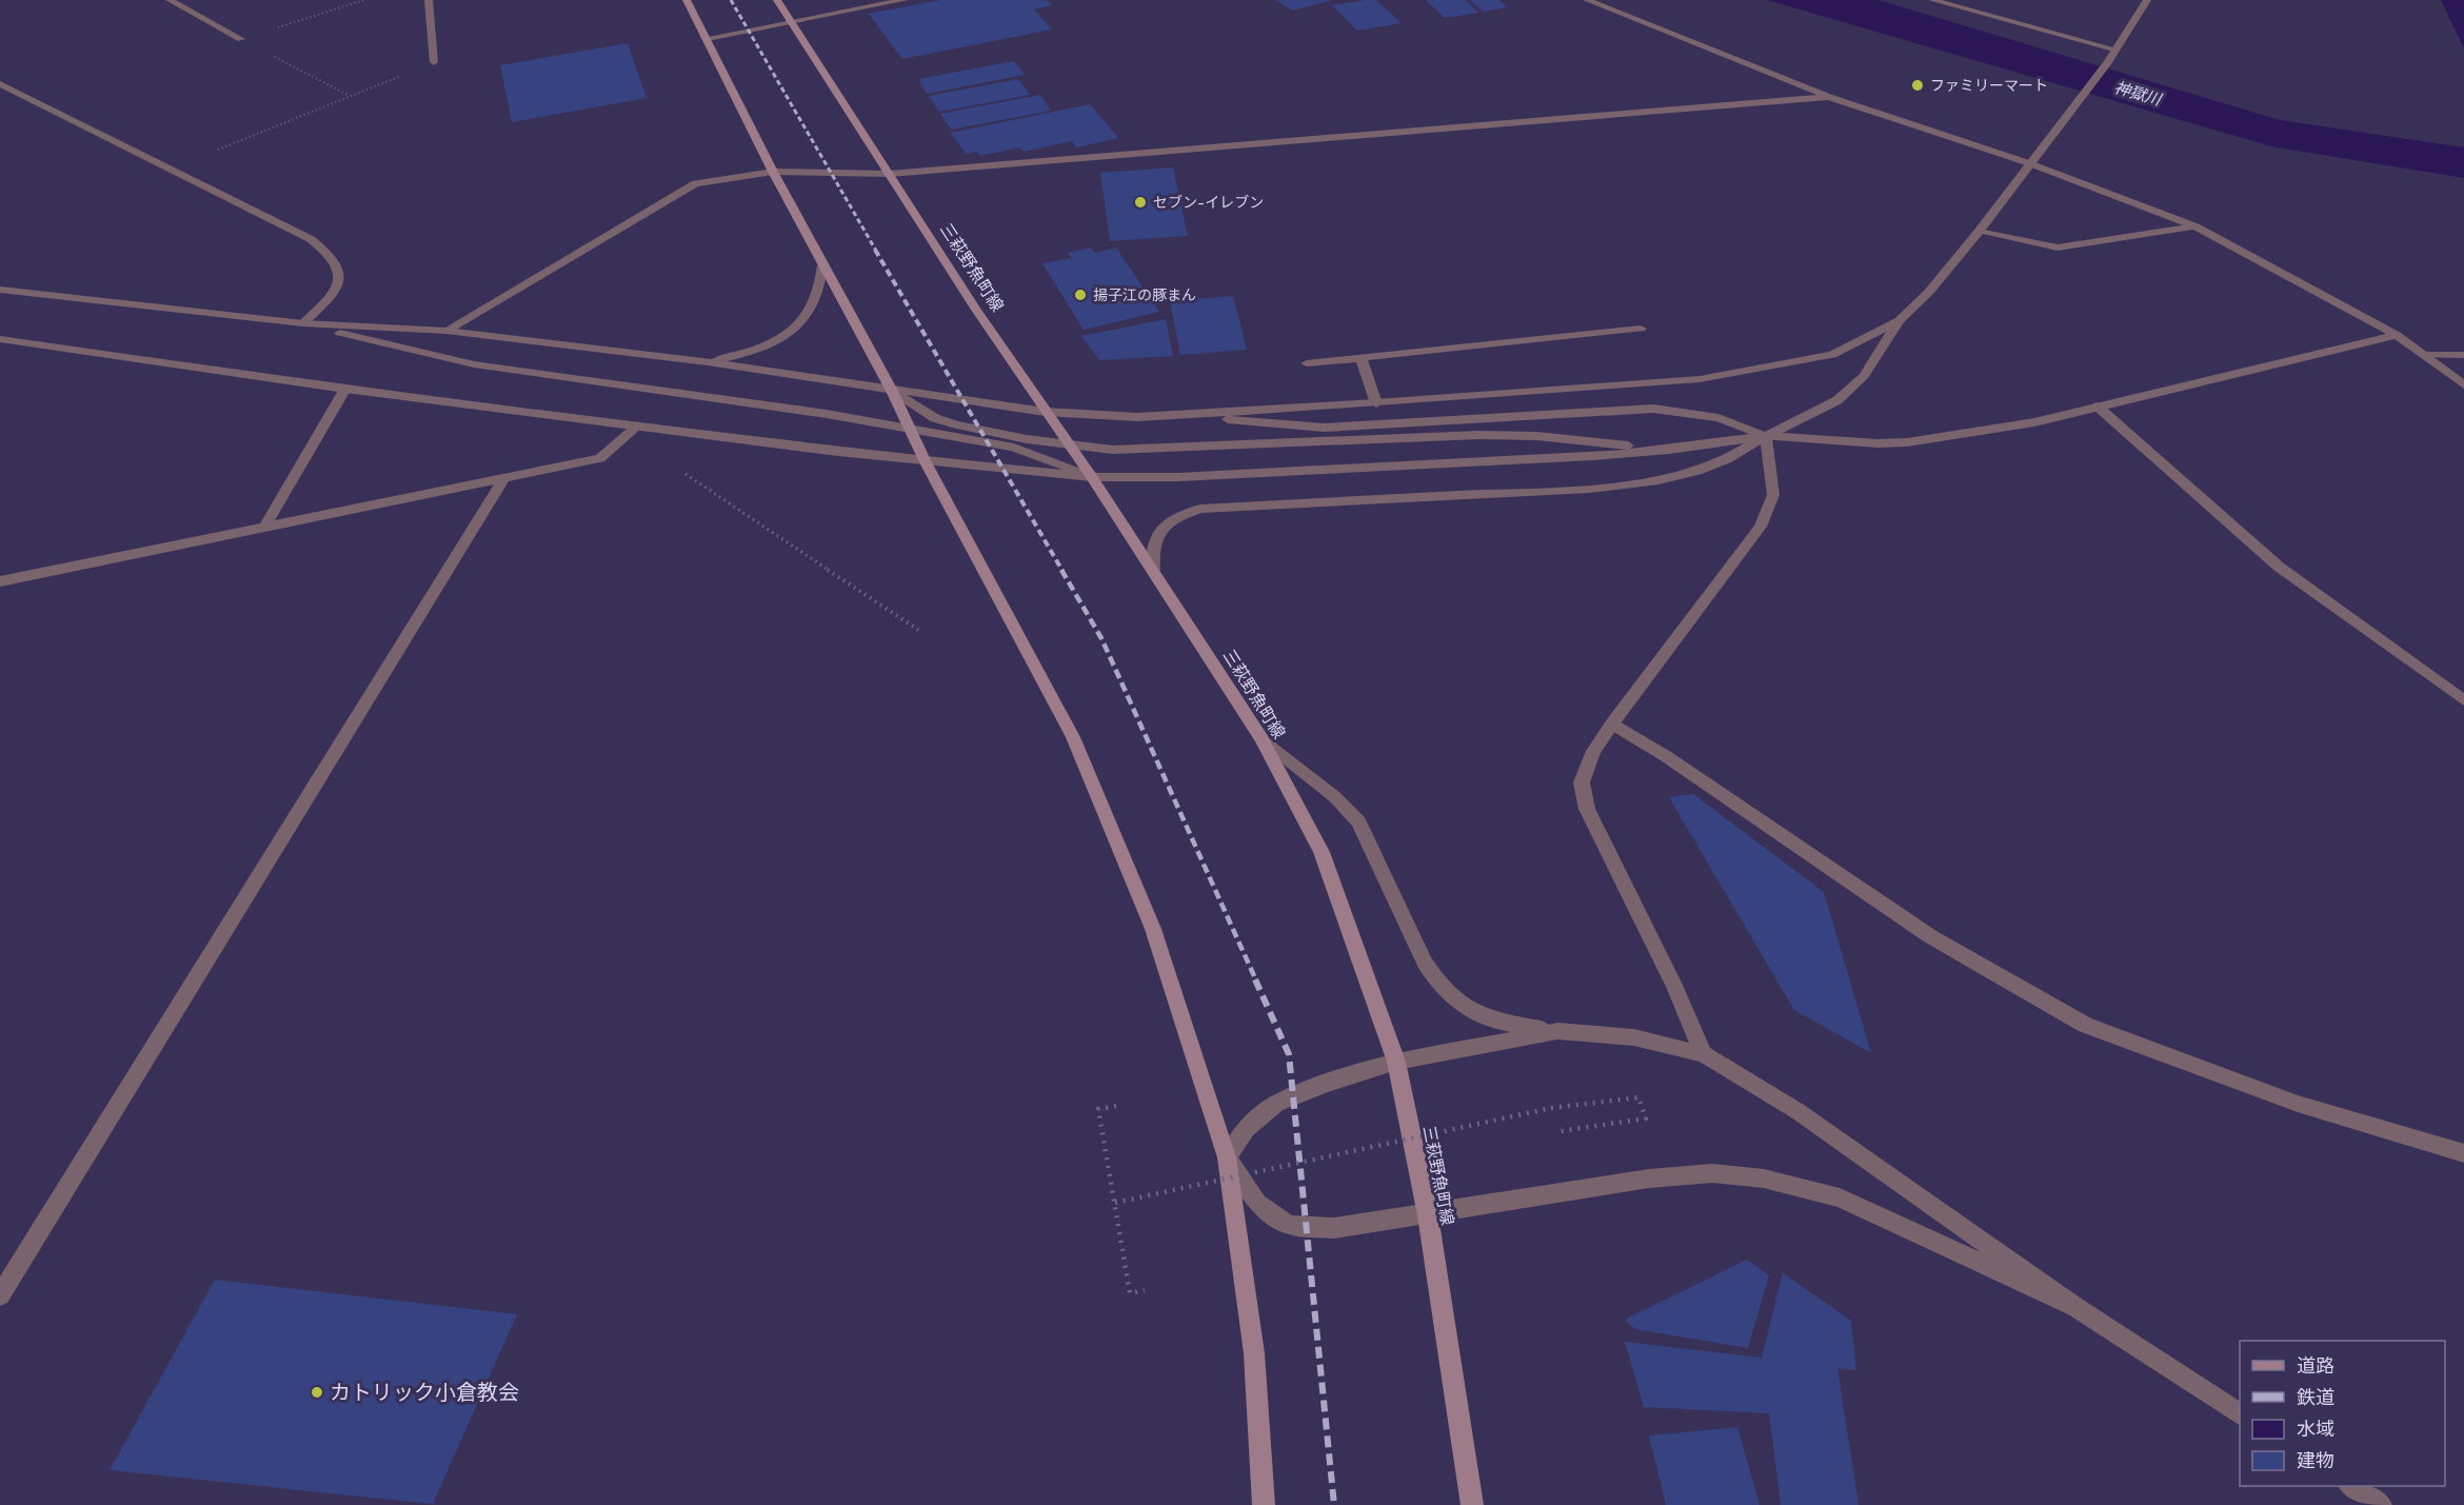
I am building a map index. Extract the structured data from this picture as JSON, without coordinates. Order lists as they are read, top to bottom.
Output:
{
  "streets": {
    "main road": ["三萩野魚町線"]
  },
  "water": ["神獄川"],
  "places": [
    "ファミリーマート",
    "セブン-イレブン",
    "揚子江の豚まん",
    "カトリック小倉教会"
  ],
  "legend": [
    "道路",
    "鉄道",
    "水域",
    "建物"
  ]
}
